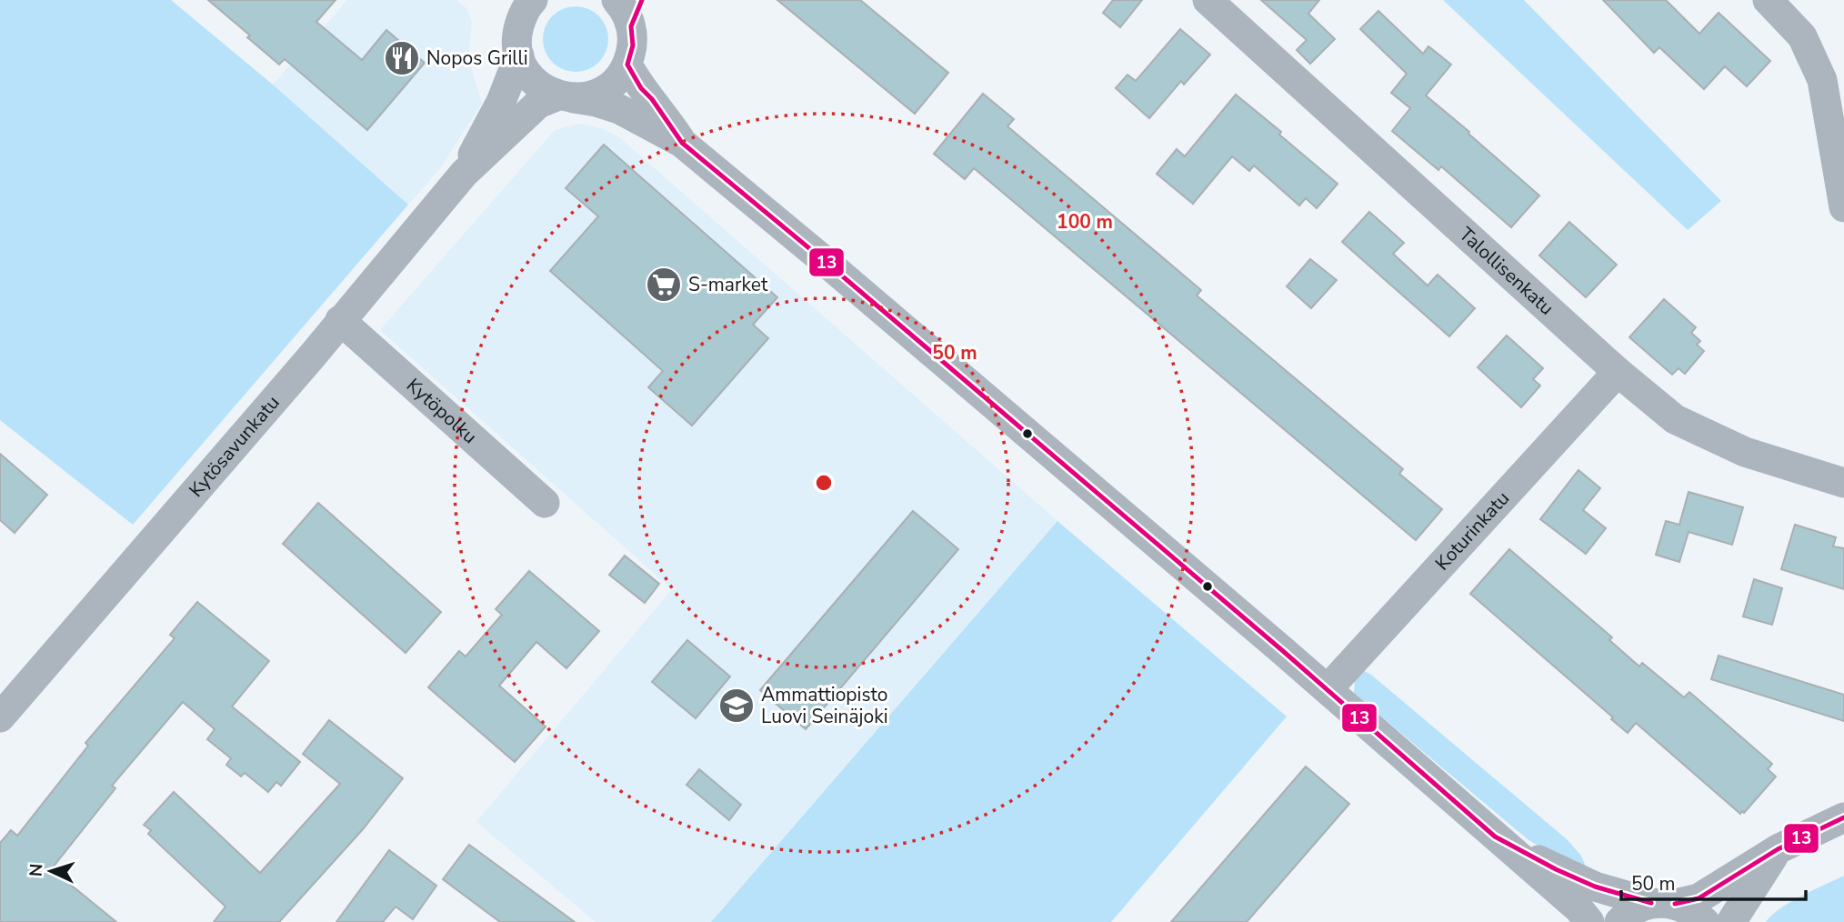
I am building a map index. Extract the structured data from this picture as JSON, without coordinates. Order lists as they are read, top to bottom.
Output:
{
  "streets": {
    "street": [
      "Talollisenkatu",
      "Kytöpolku",
      "Kytösavunkatu",
      "Koturinkatu"
    ]
  },
  "crossings": [
    ["Talollisenkatu", "Koturinkatu"],
    ["Kytöpolku", "Kytösavunkatu"]
  ],
  "places": {
    "restaurant": ["Nopos Grilli"],
    "supermarket": ["S-market"],
    "school or university": ["Ammattiopisto Luovi Seinäjoki"]
  },
  "lines": ["transit line 13"],
  "scale_bar": "50 m",
  "north": "left",
  "rings": ["100 m", "50 m"]
}
